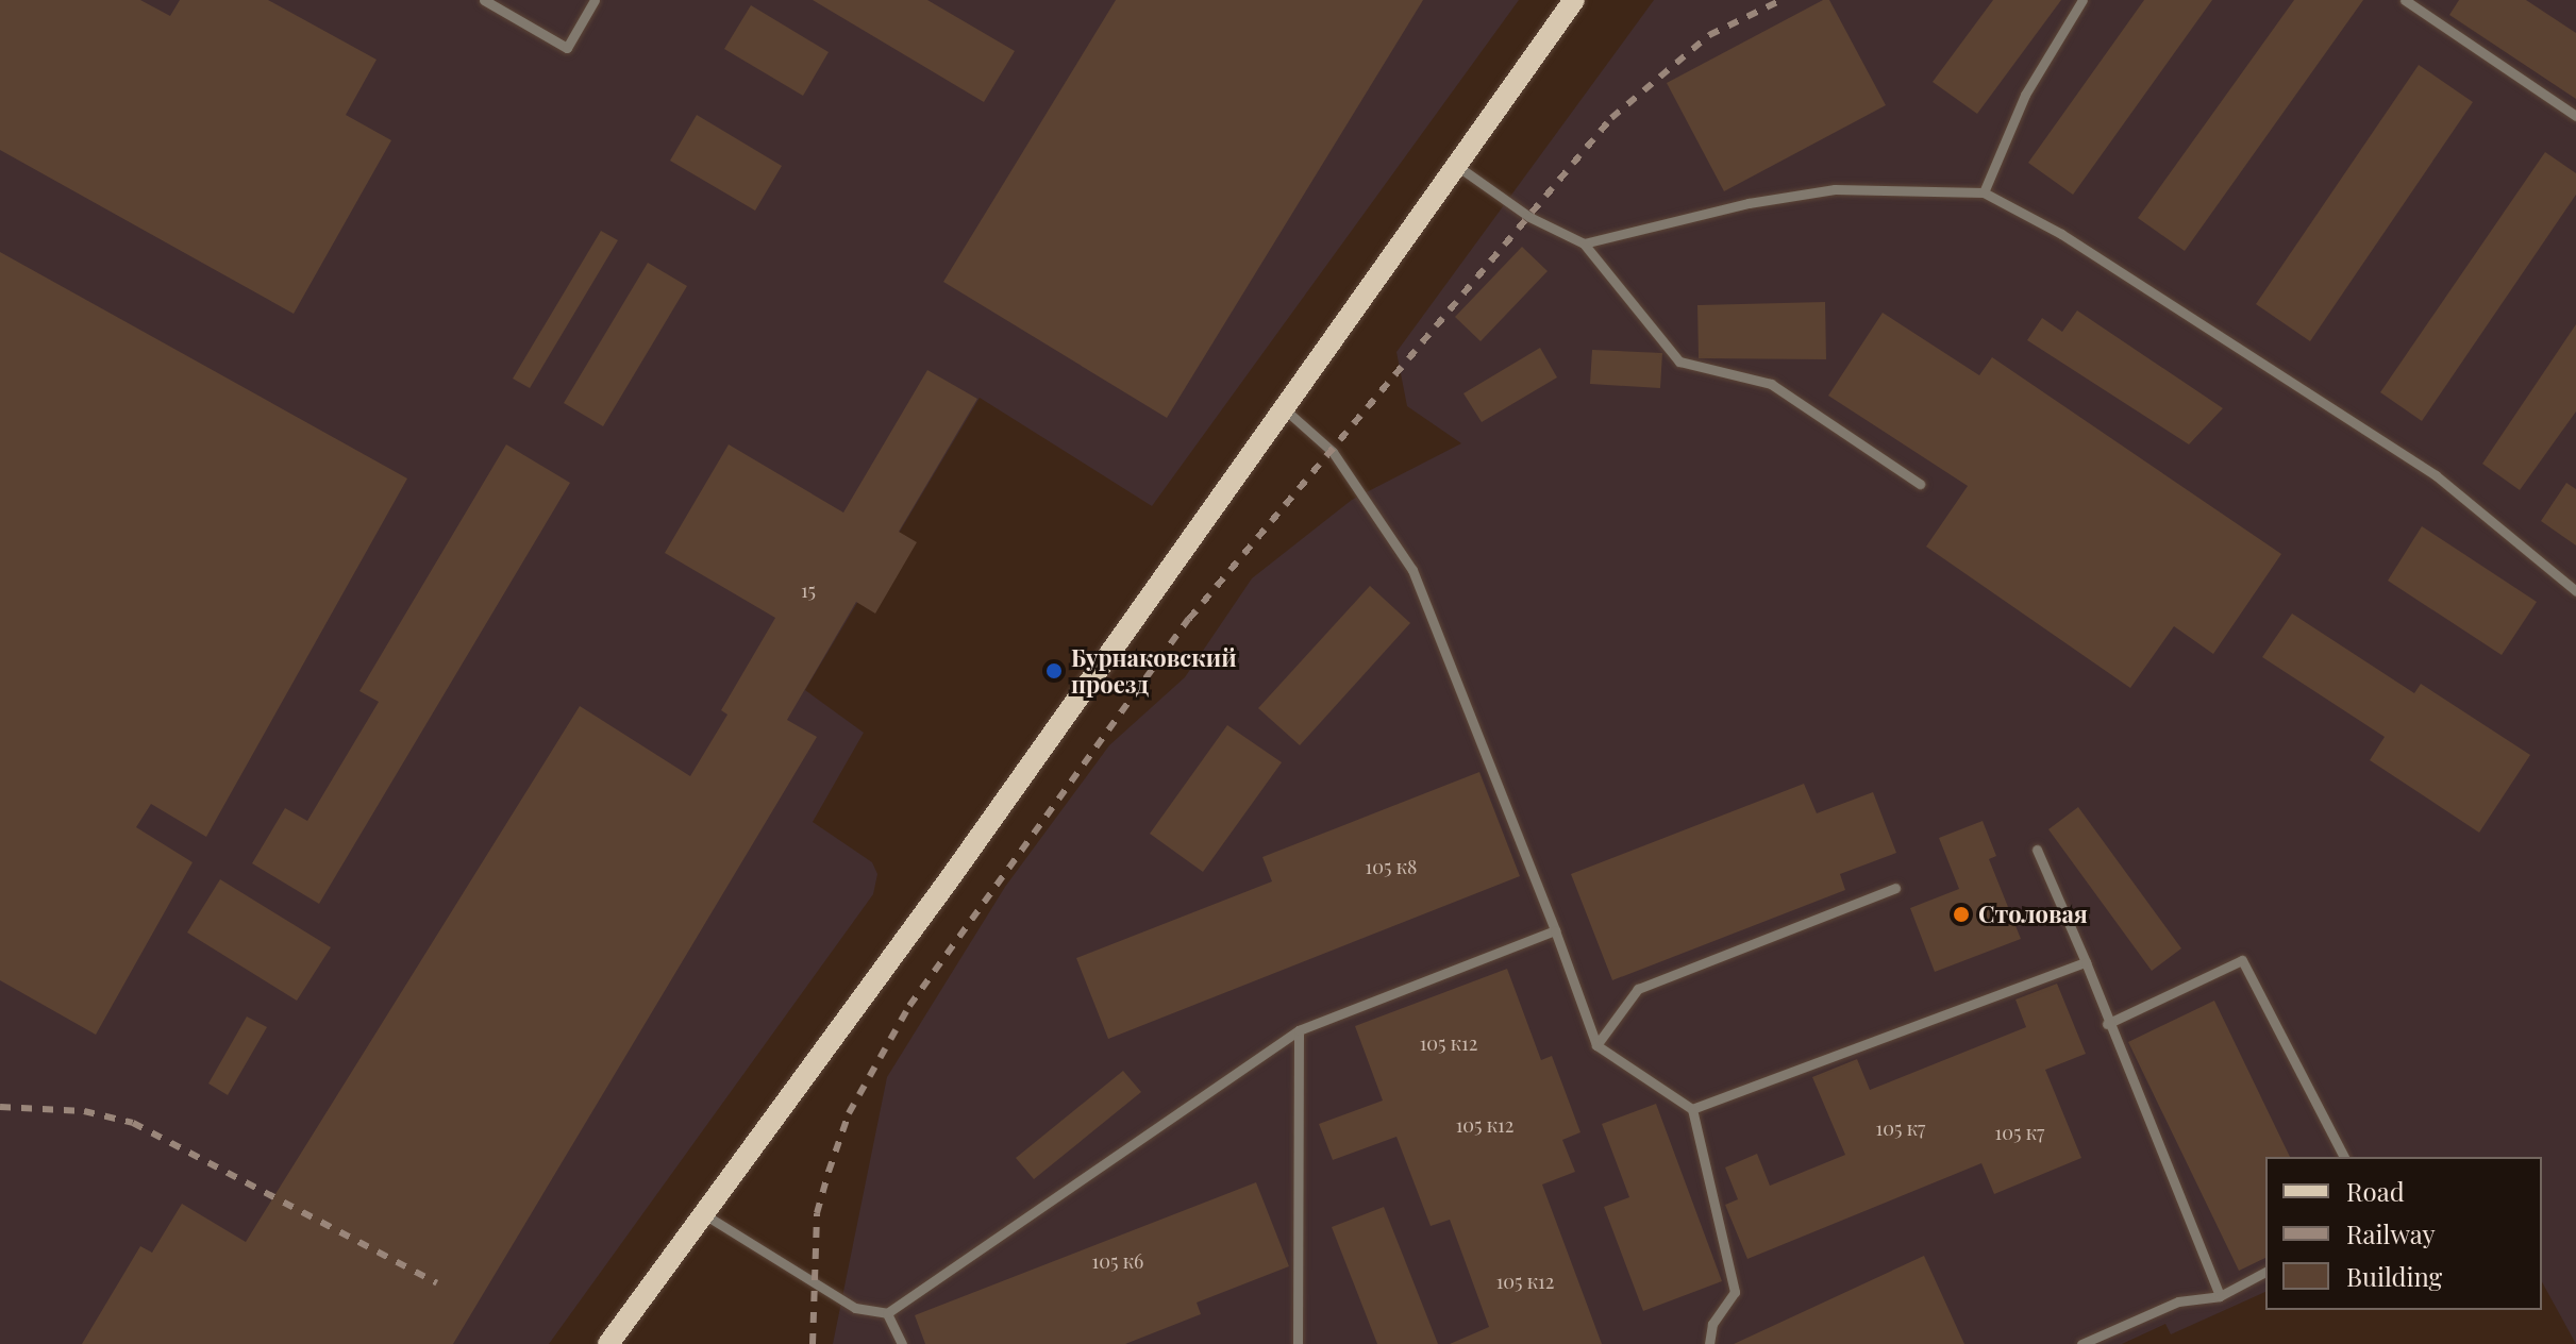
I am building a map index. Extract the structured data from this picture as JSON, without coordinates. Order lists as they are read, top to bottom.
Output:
{
  "places": ["Бурнаковский проезд", "Столовая"],
  "house_numbers": [
    "15",
    "105 к8",
    "105 к12",
    "105 к12",
    "105 к7",
    "105 к7",
    "105 к6",
    "105 к12"
  ],
  "legend": ["Road", "Railway", "Building"]
}
